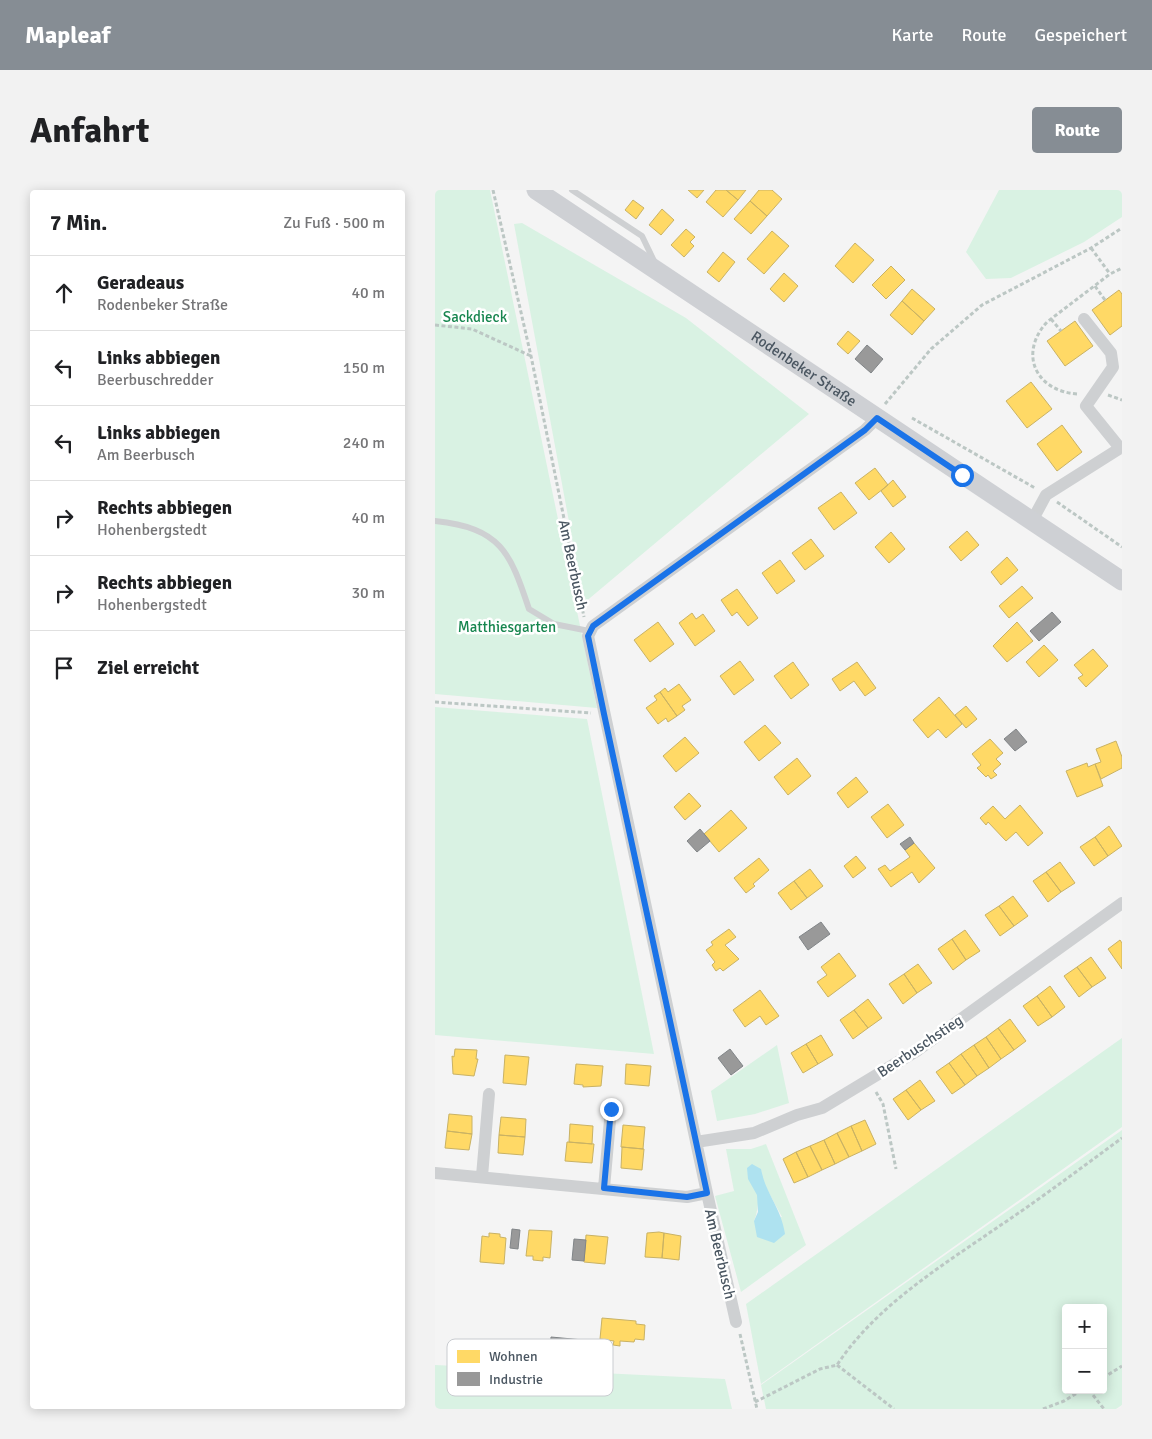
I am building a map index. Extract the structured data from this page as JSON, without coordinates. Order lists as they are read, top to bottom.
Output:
{
  "streets": {
    "street": ["Rodenbeker Straße", "Am Beerbusch", "Beerbuschstieg"]
  },
  "crossings": [
    ["Am Beerbusch", "Beerbuschstieg"]
  ],
  "parks": ["Sackdieck", "Matthiesgarten"],
  "legend": ["Wohnen", "Industrie"],
  "page": {
    "header": "Mapleaf",
    "nav": ["Karte", "Route", "Gespeichert"],
    "buttons": "Route",
    "title": "Anfahrt",
    "heading": ["7 Min.", "Zu Fuß · 500 m"],
    "list": [
      ["Geradeaus", "Rodenbeker Straße", "40 m"],
      ["Links abbiegen", "Beerbuschredder", "150 m"],
      ["Links abbiegen", "Am Beerbusch", "240 m"],
      ["Rechts abbiegen", "Hohenbergstedt", "40 m"],
      ["Rechts abbiegen", "Hohenbergstedt", "30 m"],
      "Ziel erreicht"
    ],
    "map_buttons": ["+", "−"]
  }
}
